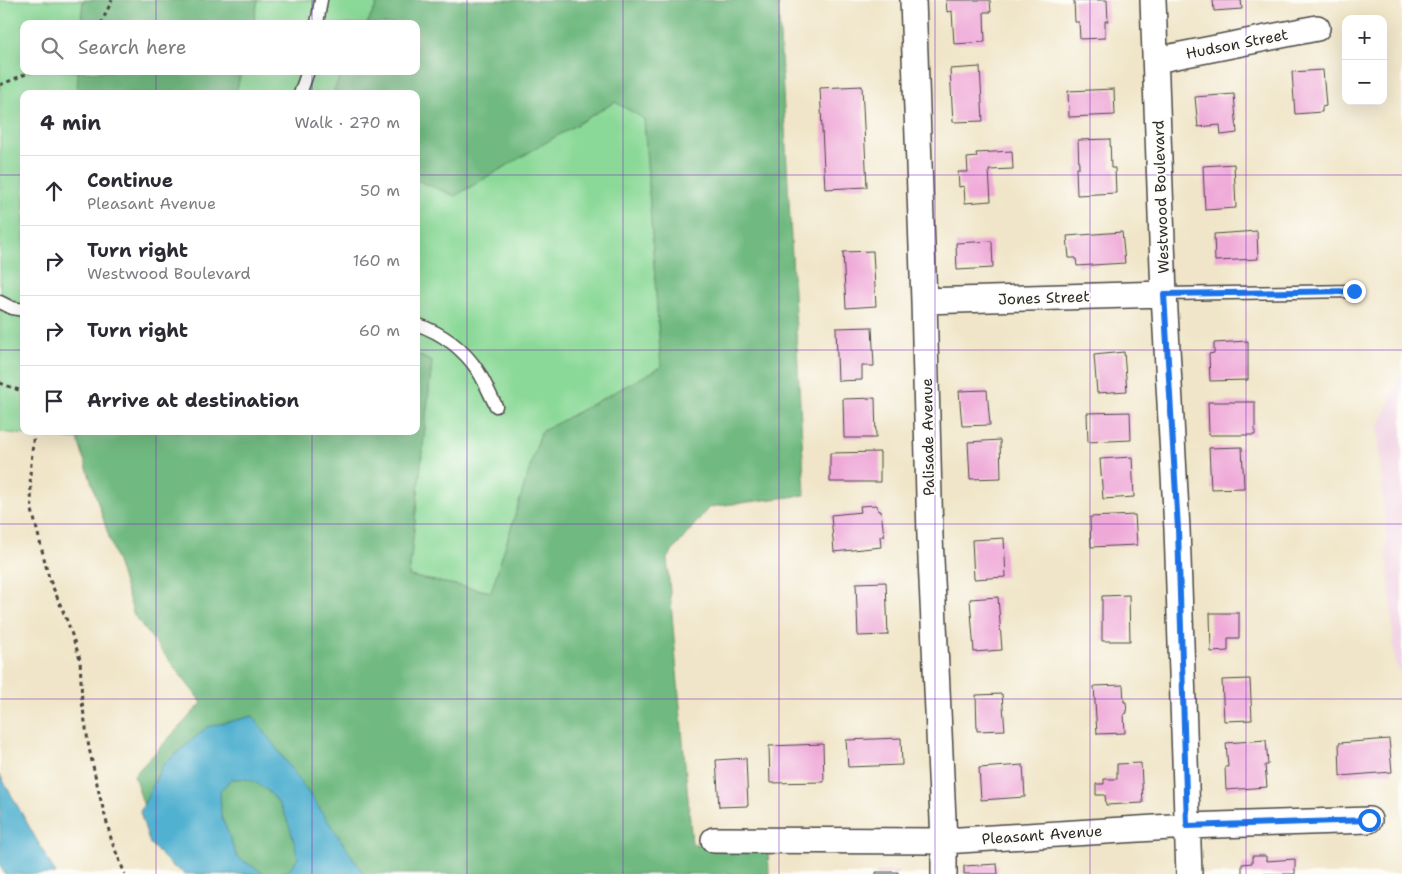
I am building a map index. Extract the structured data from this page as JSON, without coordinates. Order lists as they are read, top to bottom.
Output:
{
  "streets": {
    "street": [
      "Hudson Street",
      "Westwood Boulevard",
      "Jones Street",
      "Palisade Avenue",
      "Pleasant Avenue"
    ]
  },
  "crossings": [
    ["Hudson Street", "Westwood Boulevard"],
    ["Westwood Boulevard", "Jones Street"],
    ["Westwood Boulevard", "Pleasant Avenue"],
    ["Jones Street", "Palisade Avenue"],
    ["Palisade Avenue", "Pleasant Avenue"]
  ],
  "page": {
    "map_buttons": ["+", "−"],
    "search": "Search here",
    "heading": ["4 min", "Walk · 270 m"],
    "list": [
      ["Continue", "Pleasant Avenue", "50 m"],
      ["Turn right", "Westwood Boulevard", "160 m"],
      ["Turn right", "60 m"],
      "Arrive at destination"
    ]
  }
}
